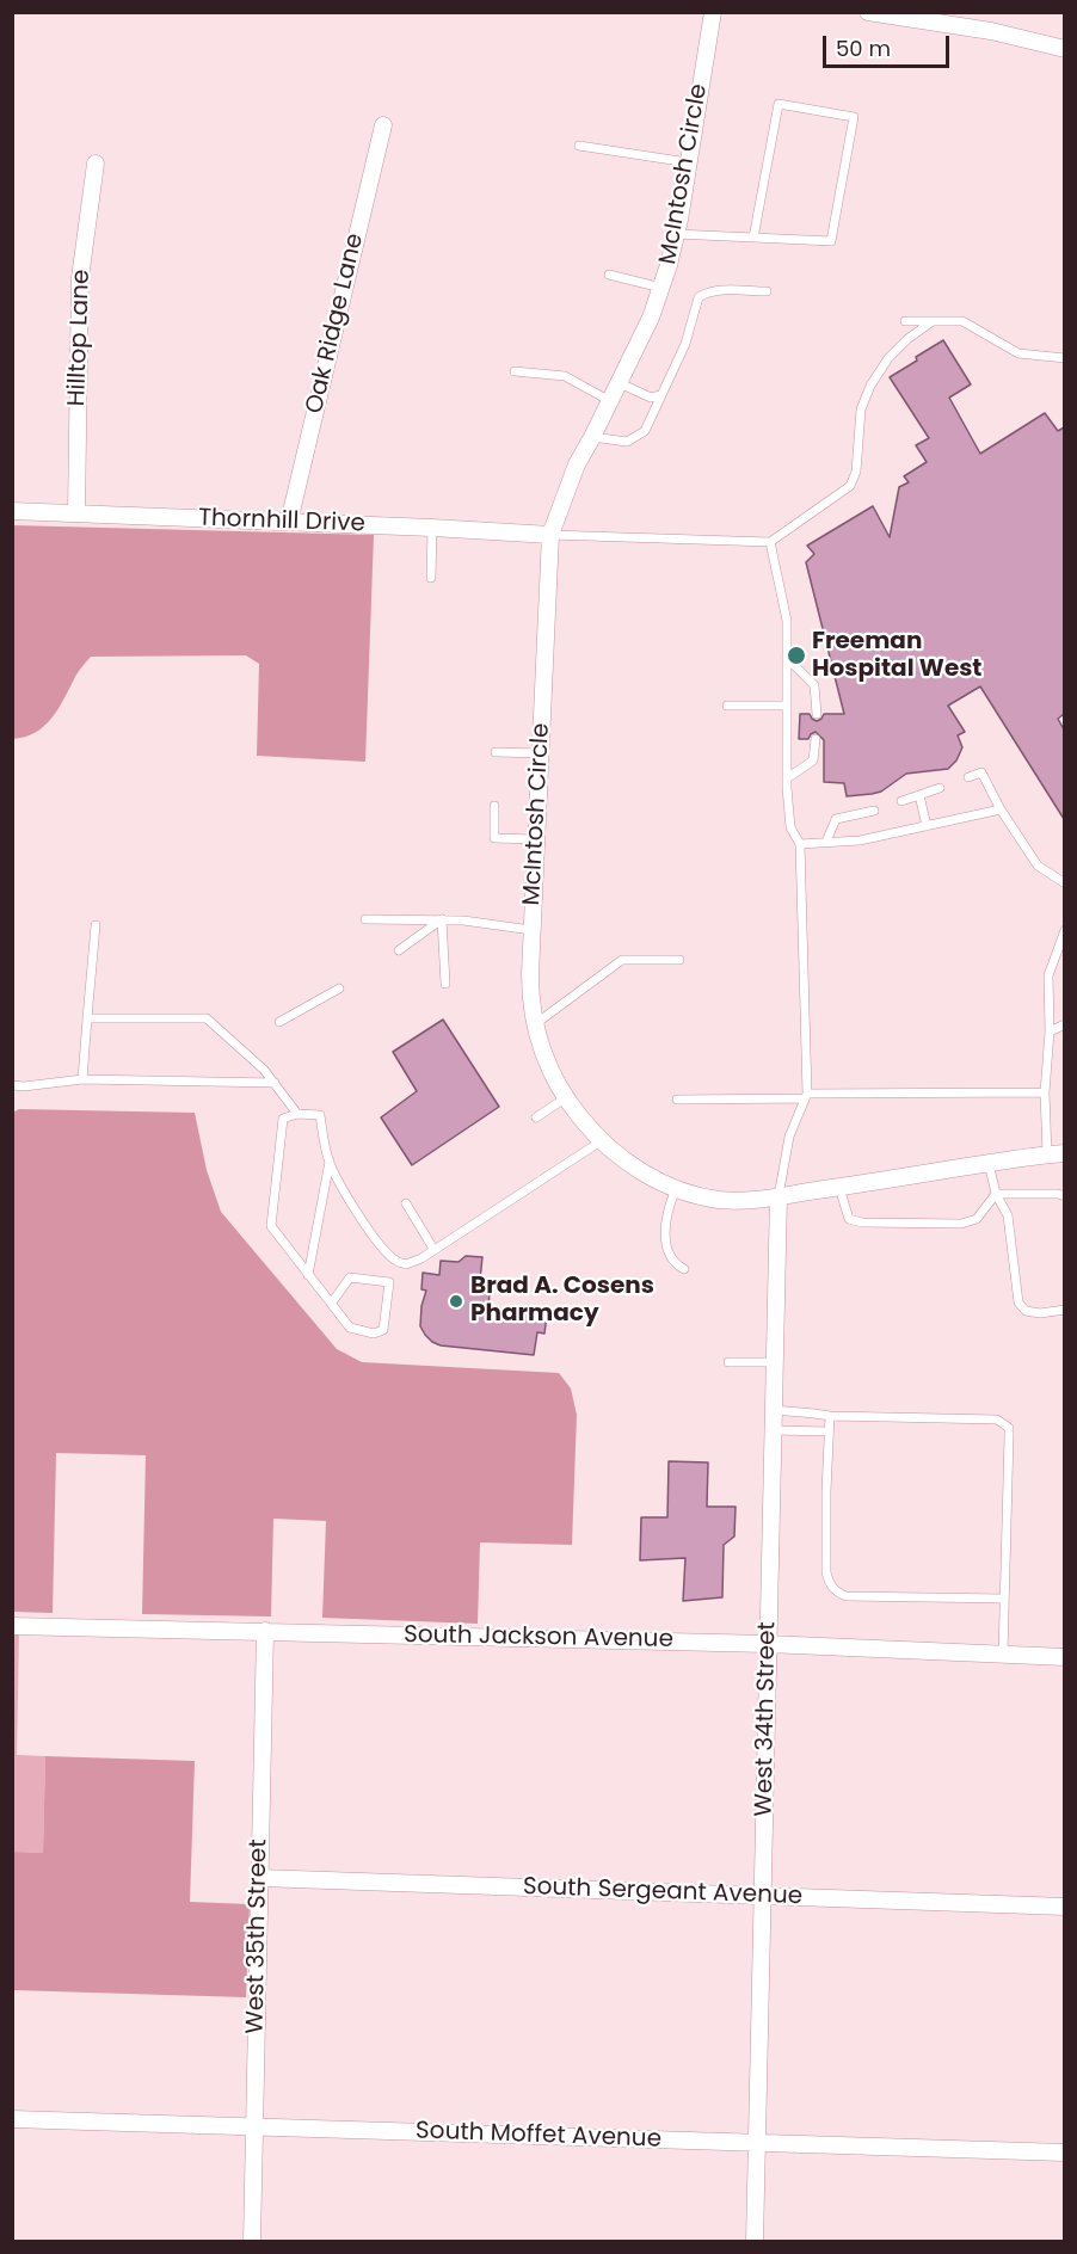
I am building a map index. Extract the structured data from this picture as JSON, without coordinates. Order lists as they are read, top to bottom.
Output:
{
  "streets": {
    "street": [
      "McIntosh Circle",
      "Oak Ridge Lane",
      "Hilltop Lane",
      "Thornhill Drive",
      "South Jackson Avenue",
      "West 34th Street",
      "South Sergeant Avenue",
      "West 35th Street",
      "South Moffet Avenue"
    ]
  },
  "crossings": [
    ["McIntosh Circle", "Thornhill Drive"],
    ["McIntosh Circle", "West 34th Street"],
    ["Oak Ridge Lane", "Thornhill Drive"],
    ["Hilltop Lane", "Thornhill Drive"],
    ["South Jackson Avenue", "West 34th Street"],
    ["South Jackson Avenue", "West 35th Street"],
    ["West 34th Street", "South Sergeant Avenue"],
    ["West 34th Street", "South Moffet Avenue"],
    ["South Sergeant Avenue", "West 35th Street"],
    ["West 35th Street", "South Moffet Avenue"]
  ],
  "places": ["Freeman Hospital West", "Brad A. Cosens Pharmacy"],
  "scale_bar": "50 m"
}
